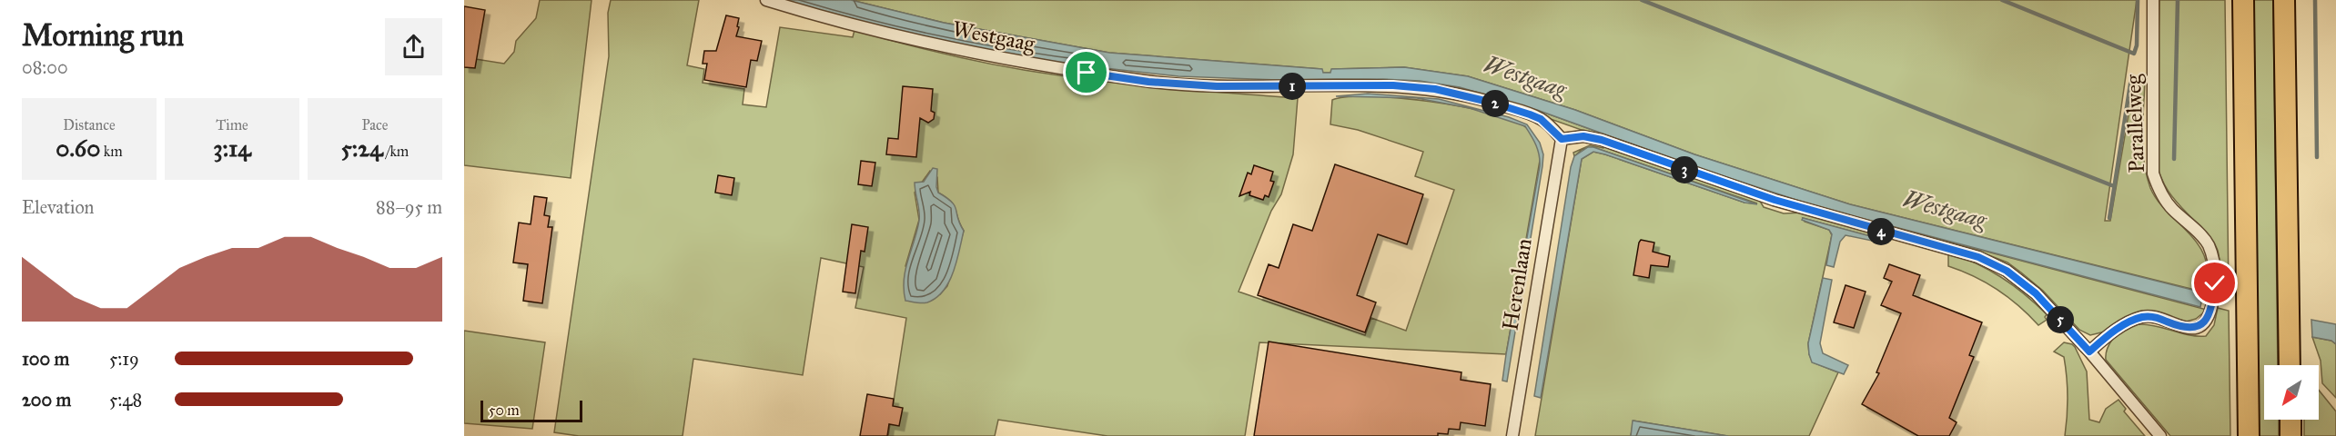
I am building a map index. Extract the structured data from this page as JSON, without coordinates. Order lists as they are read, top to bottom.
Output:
{
  "streets": {
    "street": ["Westgaag", "Parallelweg", "Herenlaan"]
  },
  "crossings": [
    ["Westgaag", "Herenlaan"]
  ],
  "water": ["Westgaag"],
  "scale_bar": "50 m",
  "north": "bottom left",
  "page": {
    "heading": ["Morning run", "08:00"],
    "pins": [
      "1",
      "2",
      "3",
      "4",
      "5"
    ],
    "stats": [
      ["Distance", "0.60 km"],
      ["Time", "3:14"],
      ["Pace", "5:24 /km"]
    ],
    "chart": ["Elevation", "88–95 m"],
    "list": [
      {
        "name": "100 m",
        "note": "5:19"
      },
      {
        "name": "200 m",
        "note": "5:48"
      }
    ],
    "scale": "50 m"
  }
}
